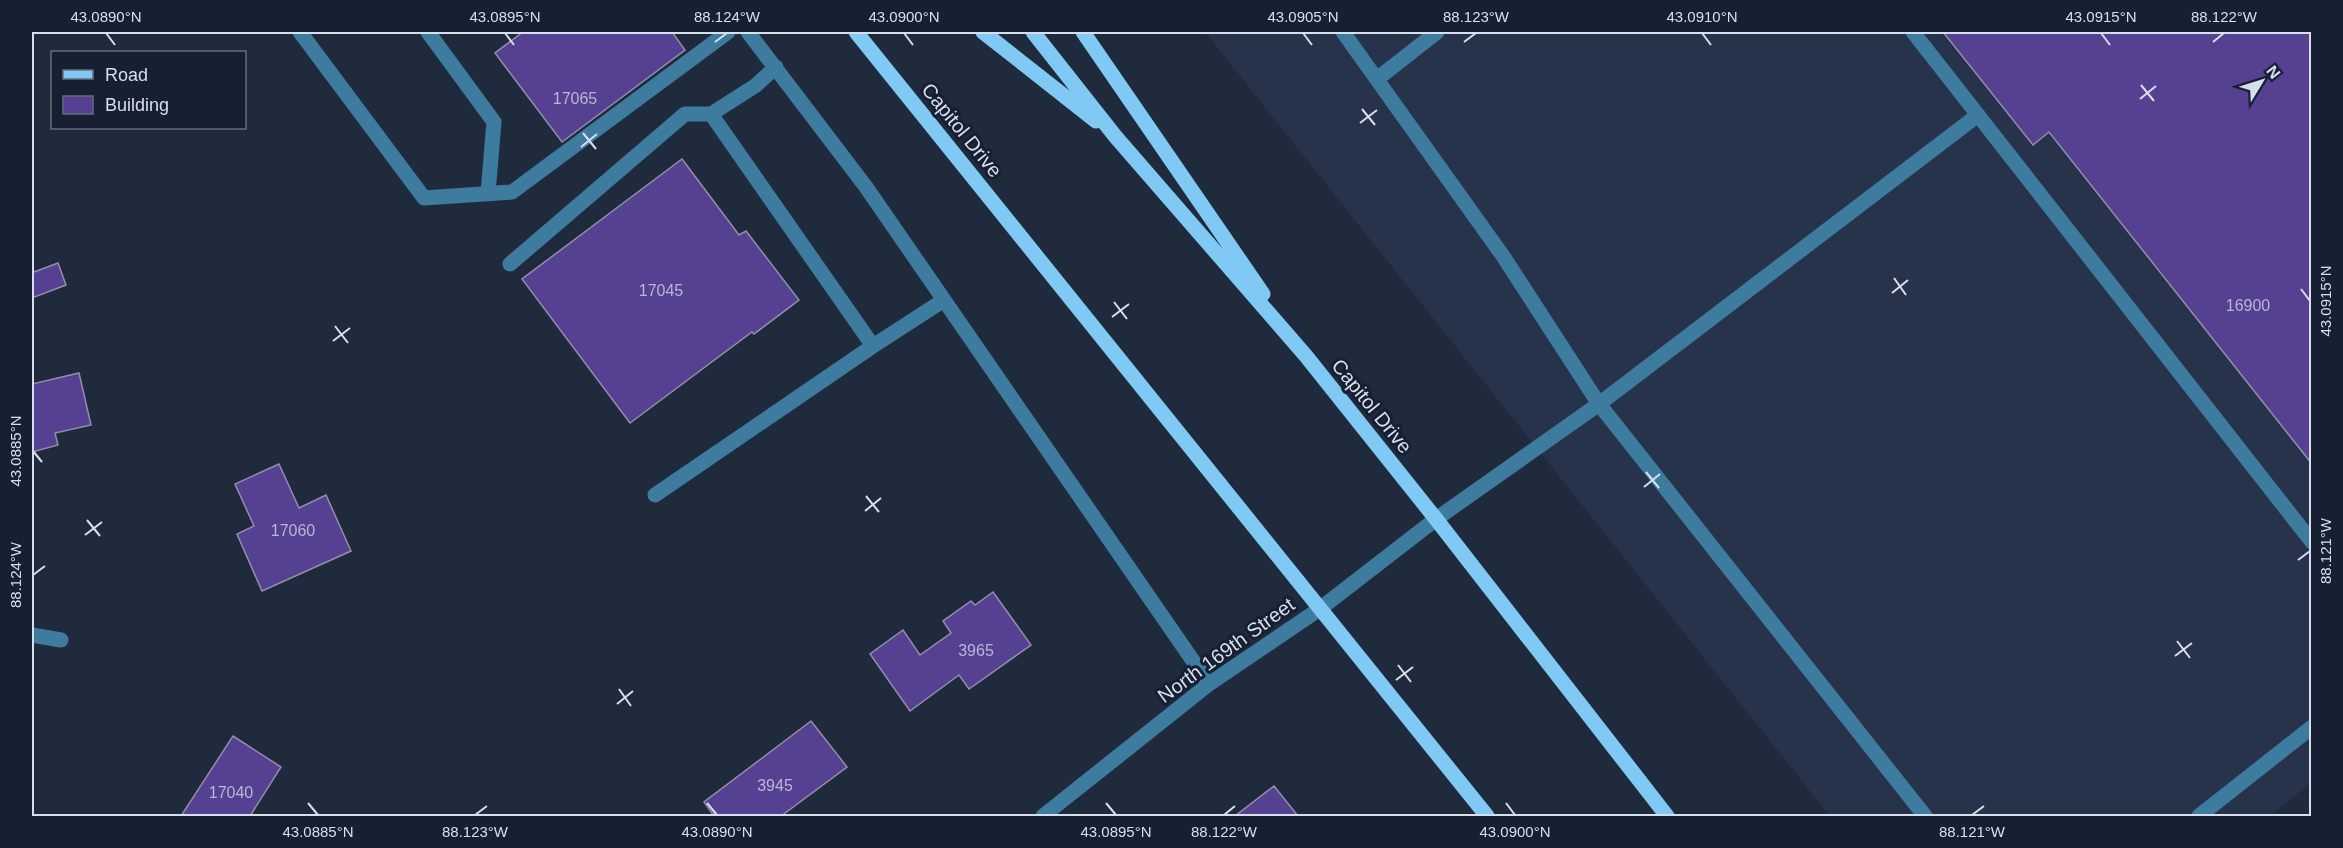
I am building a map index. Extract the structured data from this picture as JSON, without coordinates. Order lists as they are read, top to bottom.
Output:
{
  "streets": {
    "main road": ["Capitol Drive"],
    "street": ["North 169th Street"]
  },
  "crossings": [
    ["Capitol Drive", "North 169th Street"]
  ],
  "house_numbers": [
    "17065",
    "17045",
    "16900",
    "17060",
    "3965",
    "3945",
    "17040"
  ],
  "legend": ["Road", "Building"],
  "north": "top right",
  "coordinates": [
    "43.0890°N",
    "43.0895°N",
    "88.124°W",
    "43.0900°N",
    "43.0905°N",
    "88.123°W",
    "43.0910°N",
    "43.0915°N",
    "88.122°W",
    "43.0885°N",
    "88.121°W"
  ]
}
